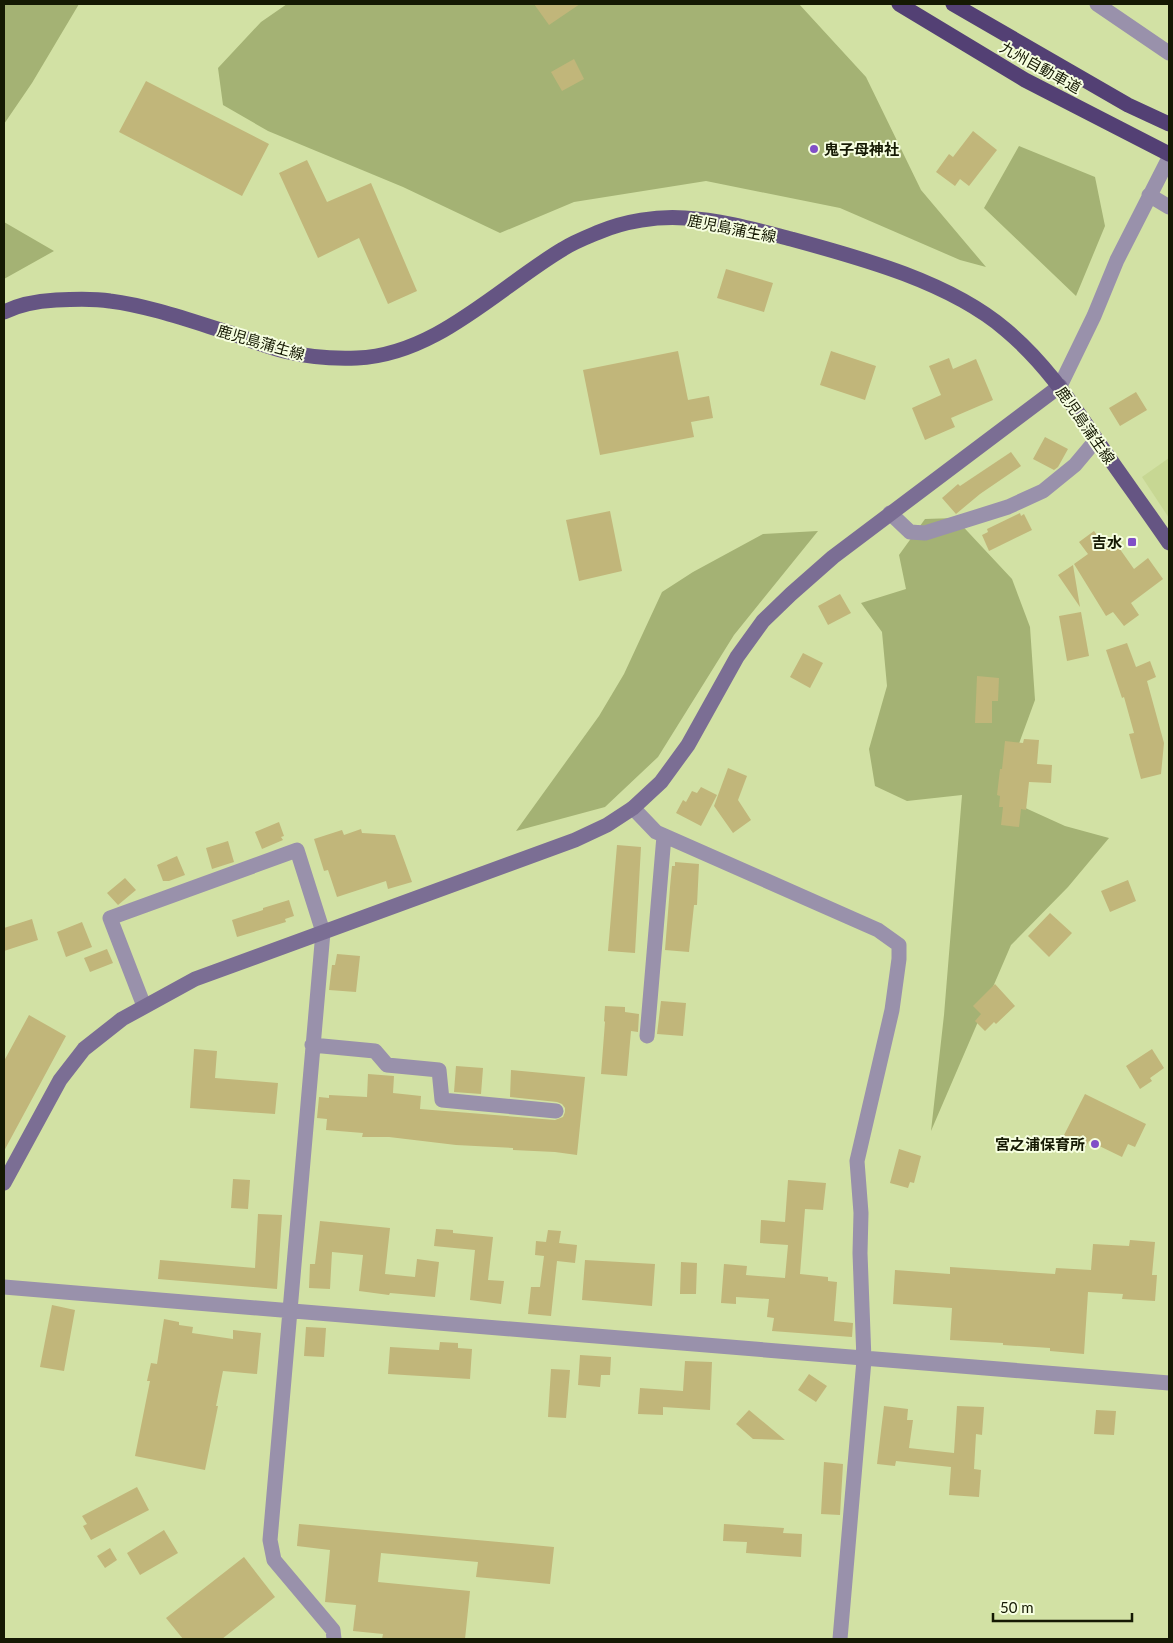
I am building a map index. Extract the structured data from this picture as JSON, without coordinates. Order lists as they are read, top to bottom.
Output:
{
  "streets": {
    "highway": ["九州自動車道"],
    "main road": ["鹿児島蒲生線"]
  },
  "places": {
    "other": ["鬼子母神社", "宮之浦保育所"],
    "transit": ["吉水"]
  },
  "scale_bar": "50 m"
}
